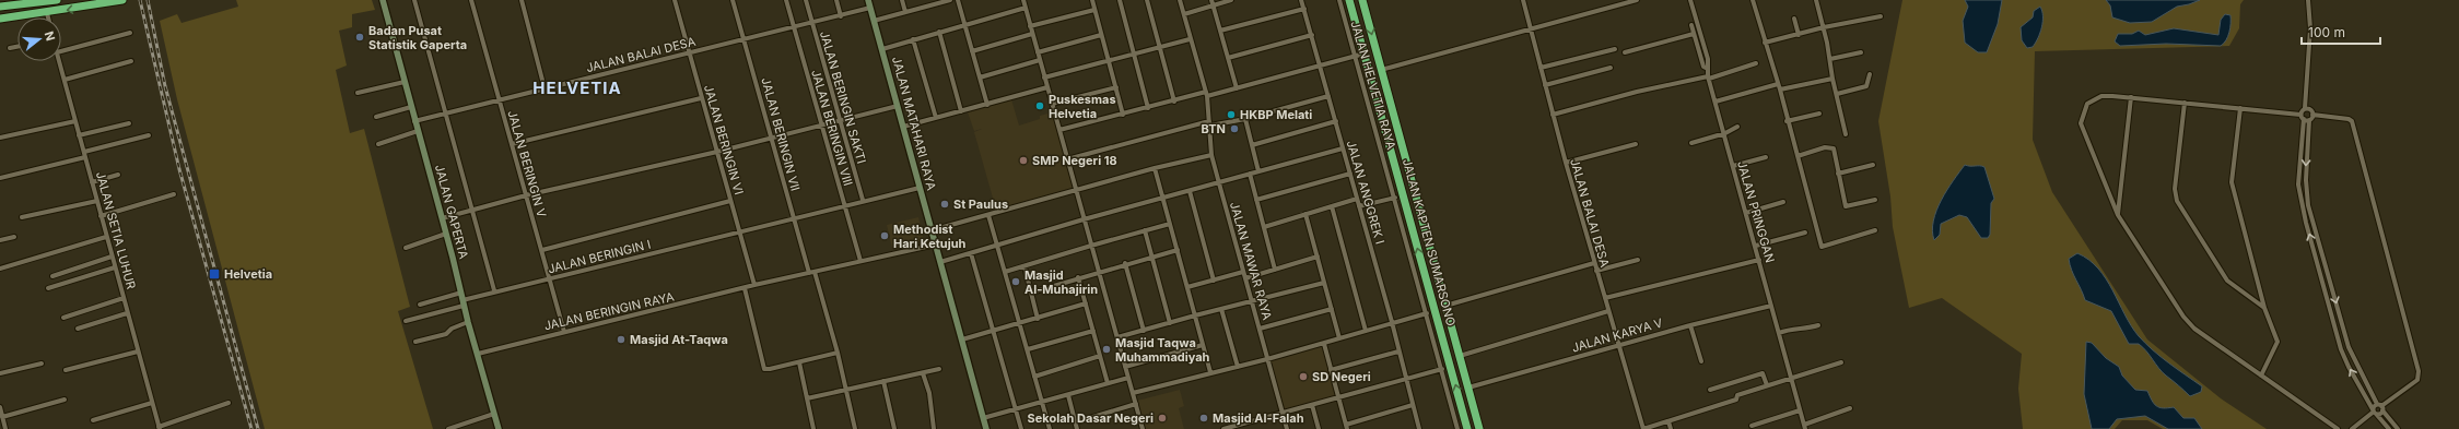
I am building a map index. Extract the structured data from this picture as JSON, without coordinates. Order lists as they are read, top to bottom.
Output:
{
  "streets": {
    "highway": ["JALAN KAPTEN SUMARSONO"],
    "street": [
      "JALAN BALAI DESA",
      "JALAN HELVETIA RAYA",
      "JALAN BERINGIN SAKTI",
      "JALAN MATAHARI RAYA",
      "JALAN BERINGIN VIII",
      "JALAN BERINGIN VII",
      "JALAN BERINGIN VI",
      "JALAN BERINGIN V",
      "JALAN ANGGREK I",
      "JALAN GAPERTA",
      "JALAN PRINGGAN",
      "JALAN SETIA LUHUR",
      "JALAN BERINGIN I",
      "JALAN MAWAR RAYA",
      "JALAN BERINGIN RAYA",
      "JALAN KARYA V"
    ]
  },
  "crossings": [
    ["JALAN BALAI DESA", "JALAN BERINGIN SAKTI"],
    ["JALAN BALAI DESA", "JALAN MATAHARI RAYA"],
    ["JALAN BALAI DESA", "JALAN BERINGIN VIII"],
    ["JALAN BALAI DESA", "JALAN BERINGIN VII"],
    ["JALAN BALAI DESA", "JALAN BERINGIN VI"],
    ["JALAN BALAI DESA", "JALAN BERINGIN V"],
    ["JALAN BALAI DESA", "JALAN GAPERTA"],
    ["JALAN BALAI DESA", "JALAN KARYA V"],
    ["JALAN BERINGIN SAKTI", "JALAN BERINGIN I"],
    ["JALAN MATAHARI RAYA", "JALAN BERINGIN I"],
    ["JALAN MATAHARI RAYA", "JALAN BERINGIN RAYA"],
    ["JALAN BERINGIN VIII", "JALAN BERINGIN I"],
    ["JALAN BERINGIN VIII", "JALAN BERINGIN RAYA"],
    ["JALAN BERINGIN VII", "JALAN BERINGIN I"],
    ["JALAN BERINGIN VII", "JALAN BERINGIN RAYA"],
    ["JALAN BERINGIN VI", "JALAN BERINGIN I"],
    ["JALAN BERINGIN VI", "JALAN BERINGIN RAYA"],
    ["JALAN BERINGIN V", "JALAN BERINGIN I"],
    ["JALAN BERINGIN V", "JALAN BERINGIN RAYA"],
    ["JALAN GAPERTA", "JALAN BERINGIN I"],
    ["JALAN GAPERTA", "JALAN BERINGIN RAYA"],
    ["JALAN PRINGGAN", "JALAN KARYA V"],
    ["JALAN KAPTEN SUMARSONO", "JALAN KARYA V"]
  ],
  "districts": ["HELVETIA"],
  "places": {
    "other": [
      "Badan Pusat Statistik Gaperta",
      "Puskesmas Helvetia",
      "HKBP Melati",
      "BTN",
      "SMP Negeri 18",
      "St Paulus",
      "Methodist Hari Ketujuh",
      "Masjid Al-Muhajirin",
      "Masjid At-Taqwa",
      "Masjid Taqwa Muhammadiyah",
      "SD Negeri",
      "Sekolah Dasar Negeri",
      "Masjid Al-Falah"
    ],
    "transit": ["Helvetia"]
  },
  "scale_bar": "100 m",
  "north": "right"
}
